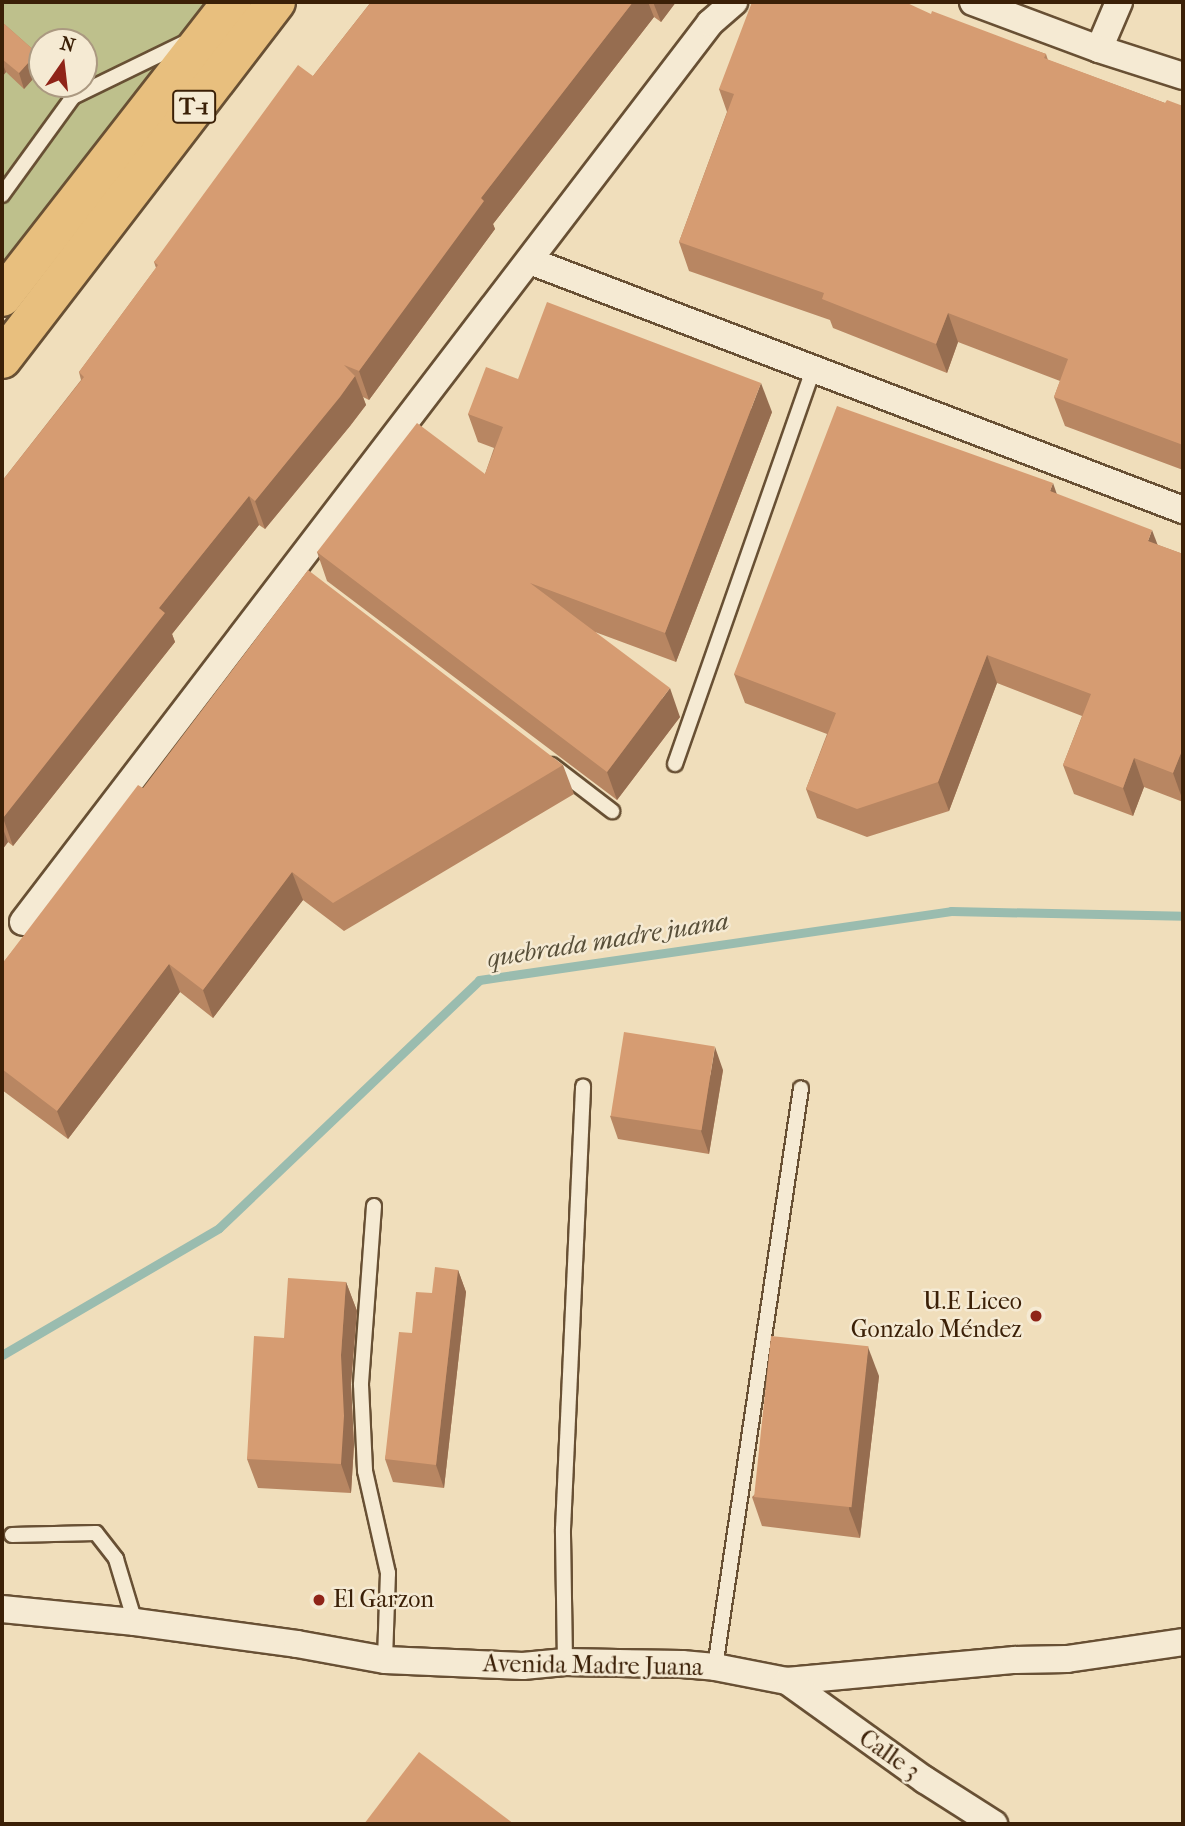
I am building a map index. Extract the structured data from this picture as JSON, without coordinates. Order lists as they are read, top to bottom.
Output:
{
  "streets": {
    "highway": ["T-1"],
    "street": ["Avenida Madre Juana", "Calle 3"]
  },
  "crossings": [
    ["Avenida Madre Juana", "Calle 3"]
  ],
  "water": ["quebrada madre juana"],
  "places": ["U.E Liceo Gonzalo Méndez", "El Garzon"],
  "north": "top"
}
